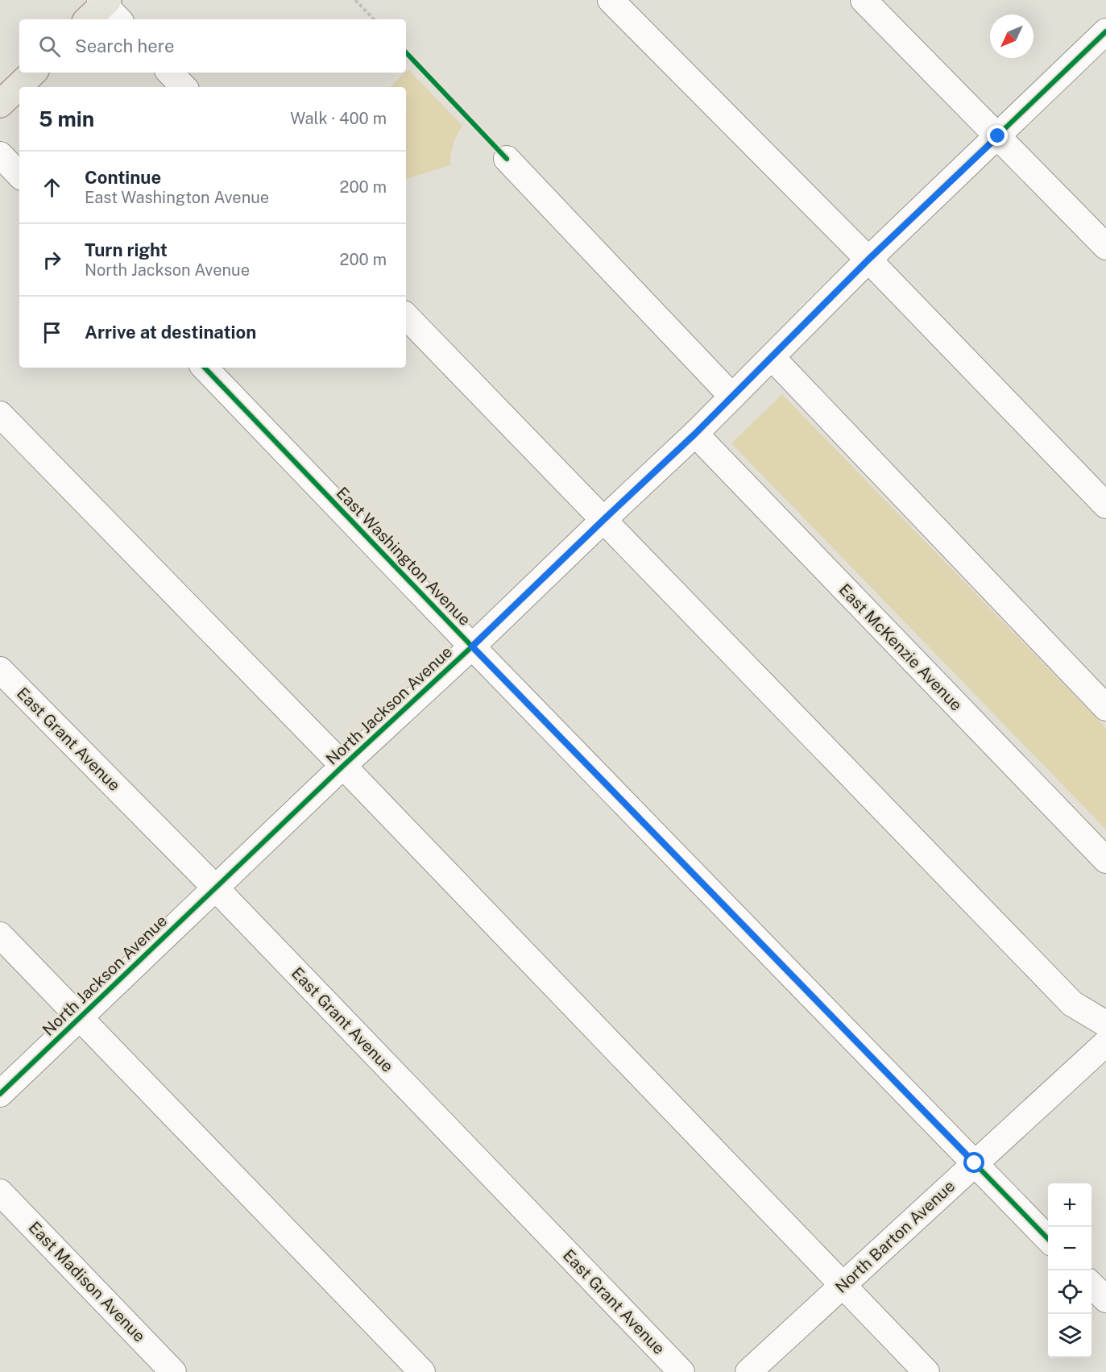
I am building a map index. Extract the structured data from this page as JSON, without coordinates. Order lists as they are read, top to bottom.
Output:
{
  "streets": {
    "street": [
      "East Washington Avenue",
      "East McKenzie Avenue",
      "North Jackson Avenue",
      "East Grant Avenue",
      "North Barton Avenue",
      "East Madison Avenue"
    ]
  },
  "crossings": [
    ["East Washington Avenue", "North Jackson Avenue"],
    ["East Washington Avenue", "North Barton Avenue"],
    ["East McKenzie Avenue", "North Jackson Avenue"],
    ["North Jackson Avenue", "East Grant Avenue"]
  ],
  "north": "bottom left",
  "page": {
    "search": "Search here",
    "heading": ["5 min", "Walk · 400 m"],
    "list": [
      ["Continue", "East Washington Avenue", "200 m"],
      ["Turn right", "North Jackson Avenue", "200 m"],
      "Arrive at destination"
    ],
    "map_buttons": ["+", "−"]
  }
}
